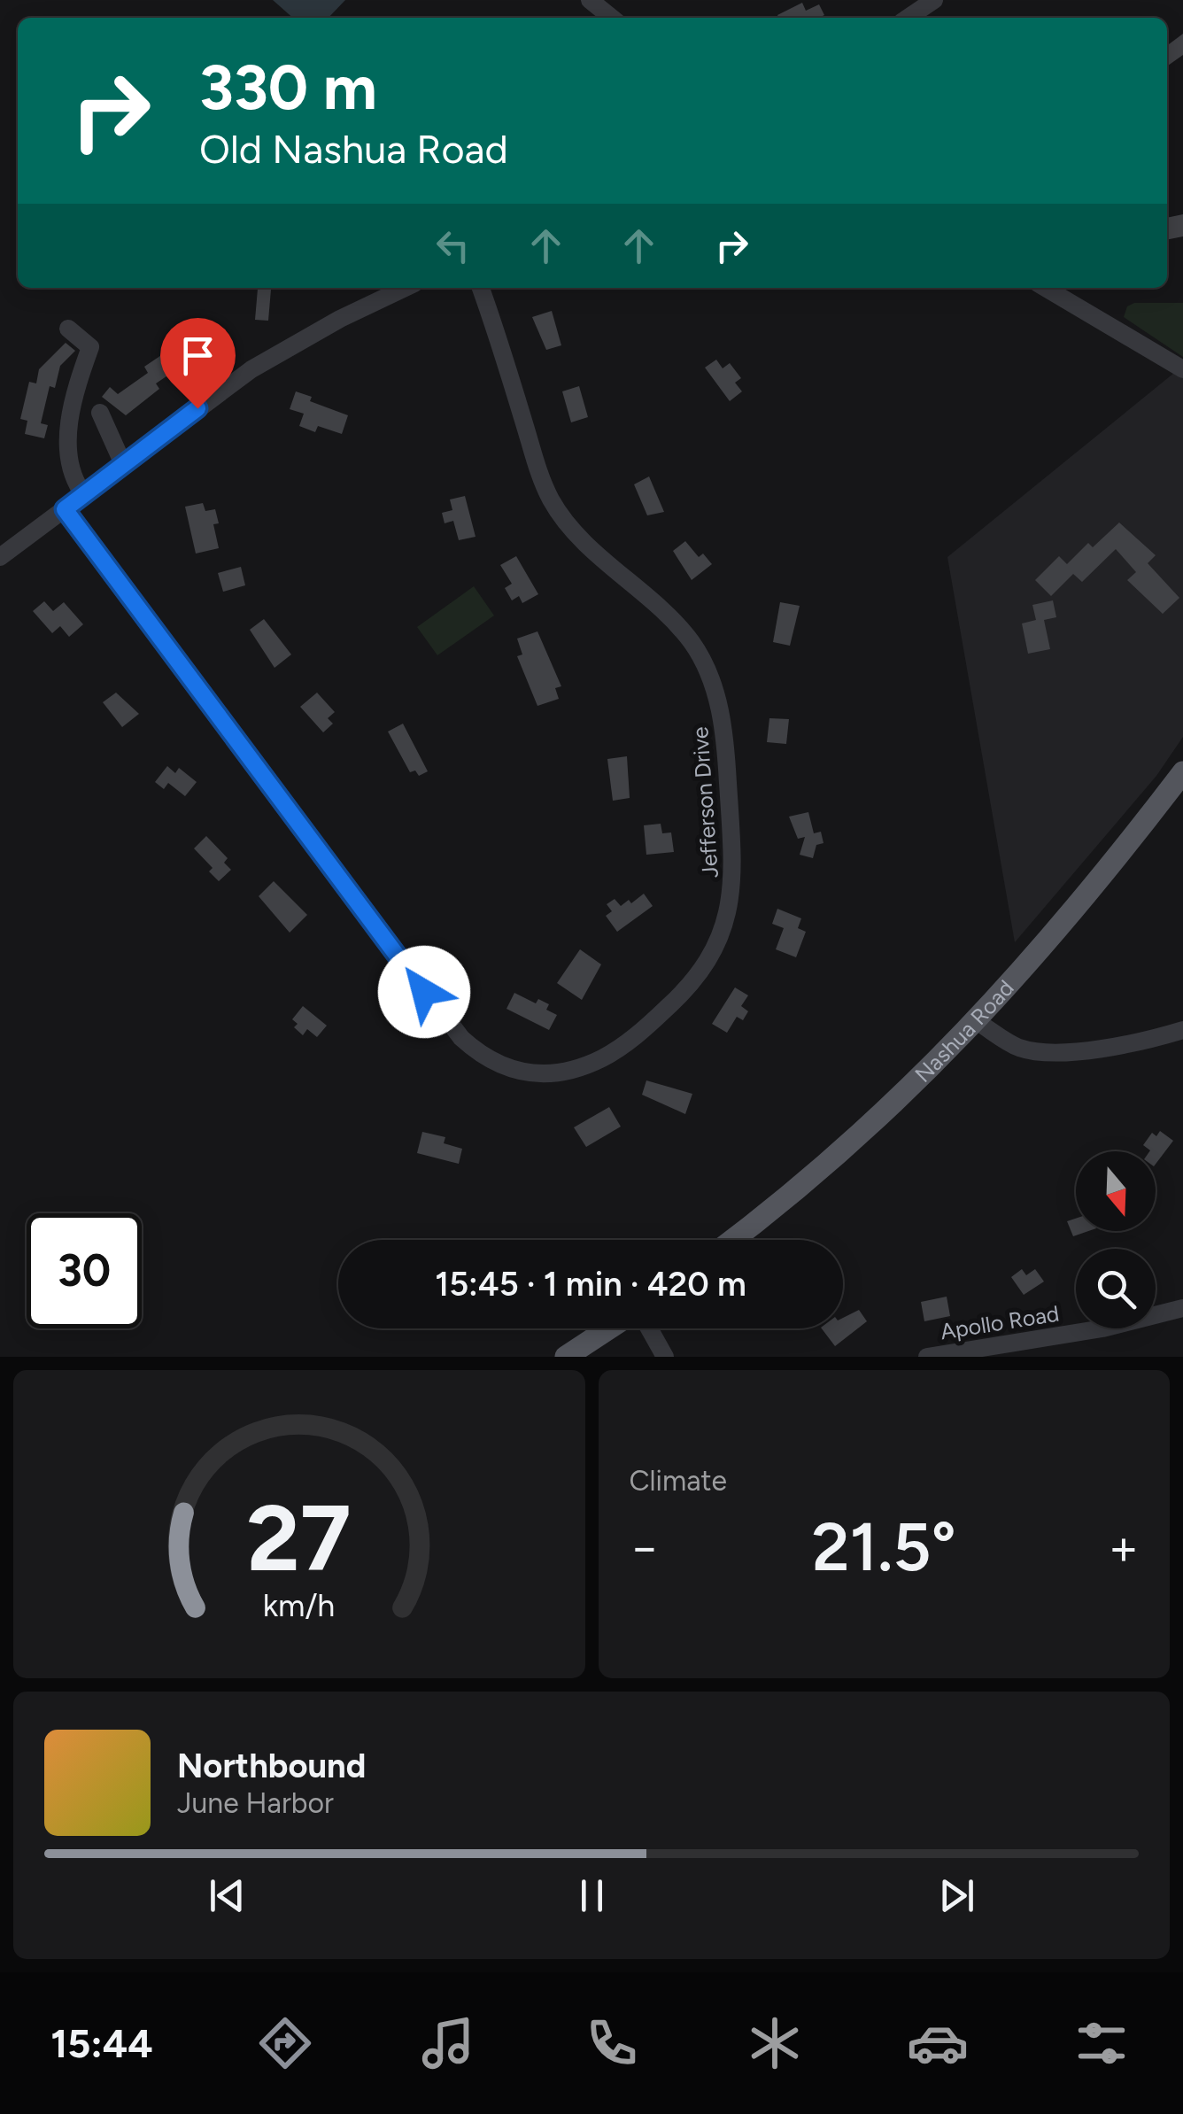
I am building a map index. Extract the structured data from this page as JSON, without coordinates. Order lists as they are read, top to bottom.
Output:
{
  "streets": {
    "main road": ["Nashua Road"],
    "street": ["Jefferson Drive", "Apollo Road"]
  },
  "north": "bottom",
  "page": {
    "turn": ["330 m", "Old Nashua Road"],
    "limit": "30",
    "trip": "15:45 · 1 min · 420 m",
    "tile": "Climate",
    "heat": ["−", "21.5°", "+"],
    "song": ["Northbound", "June Harbor"],
    "tabs": "15:44",
    "gauge": ["27", "km/h"]
  }
}
